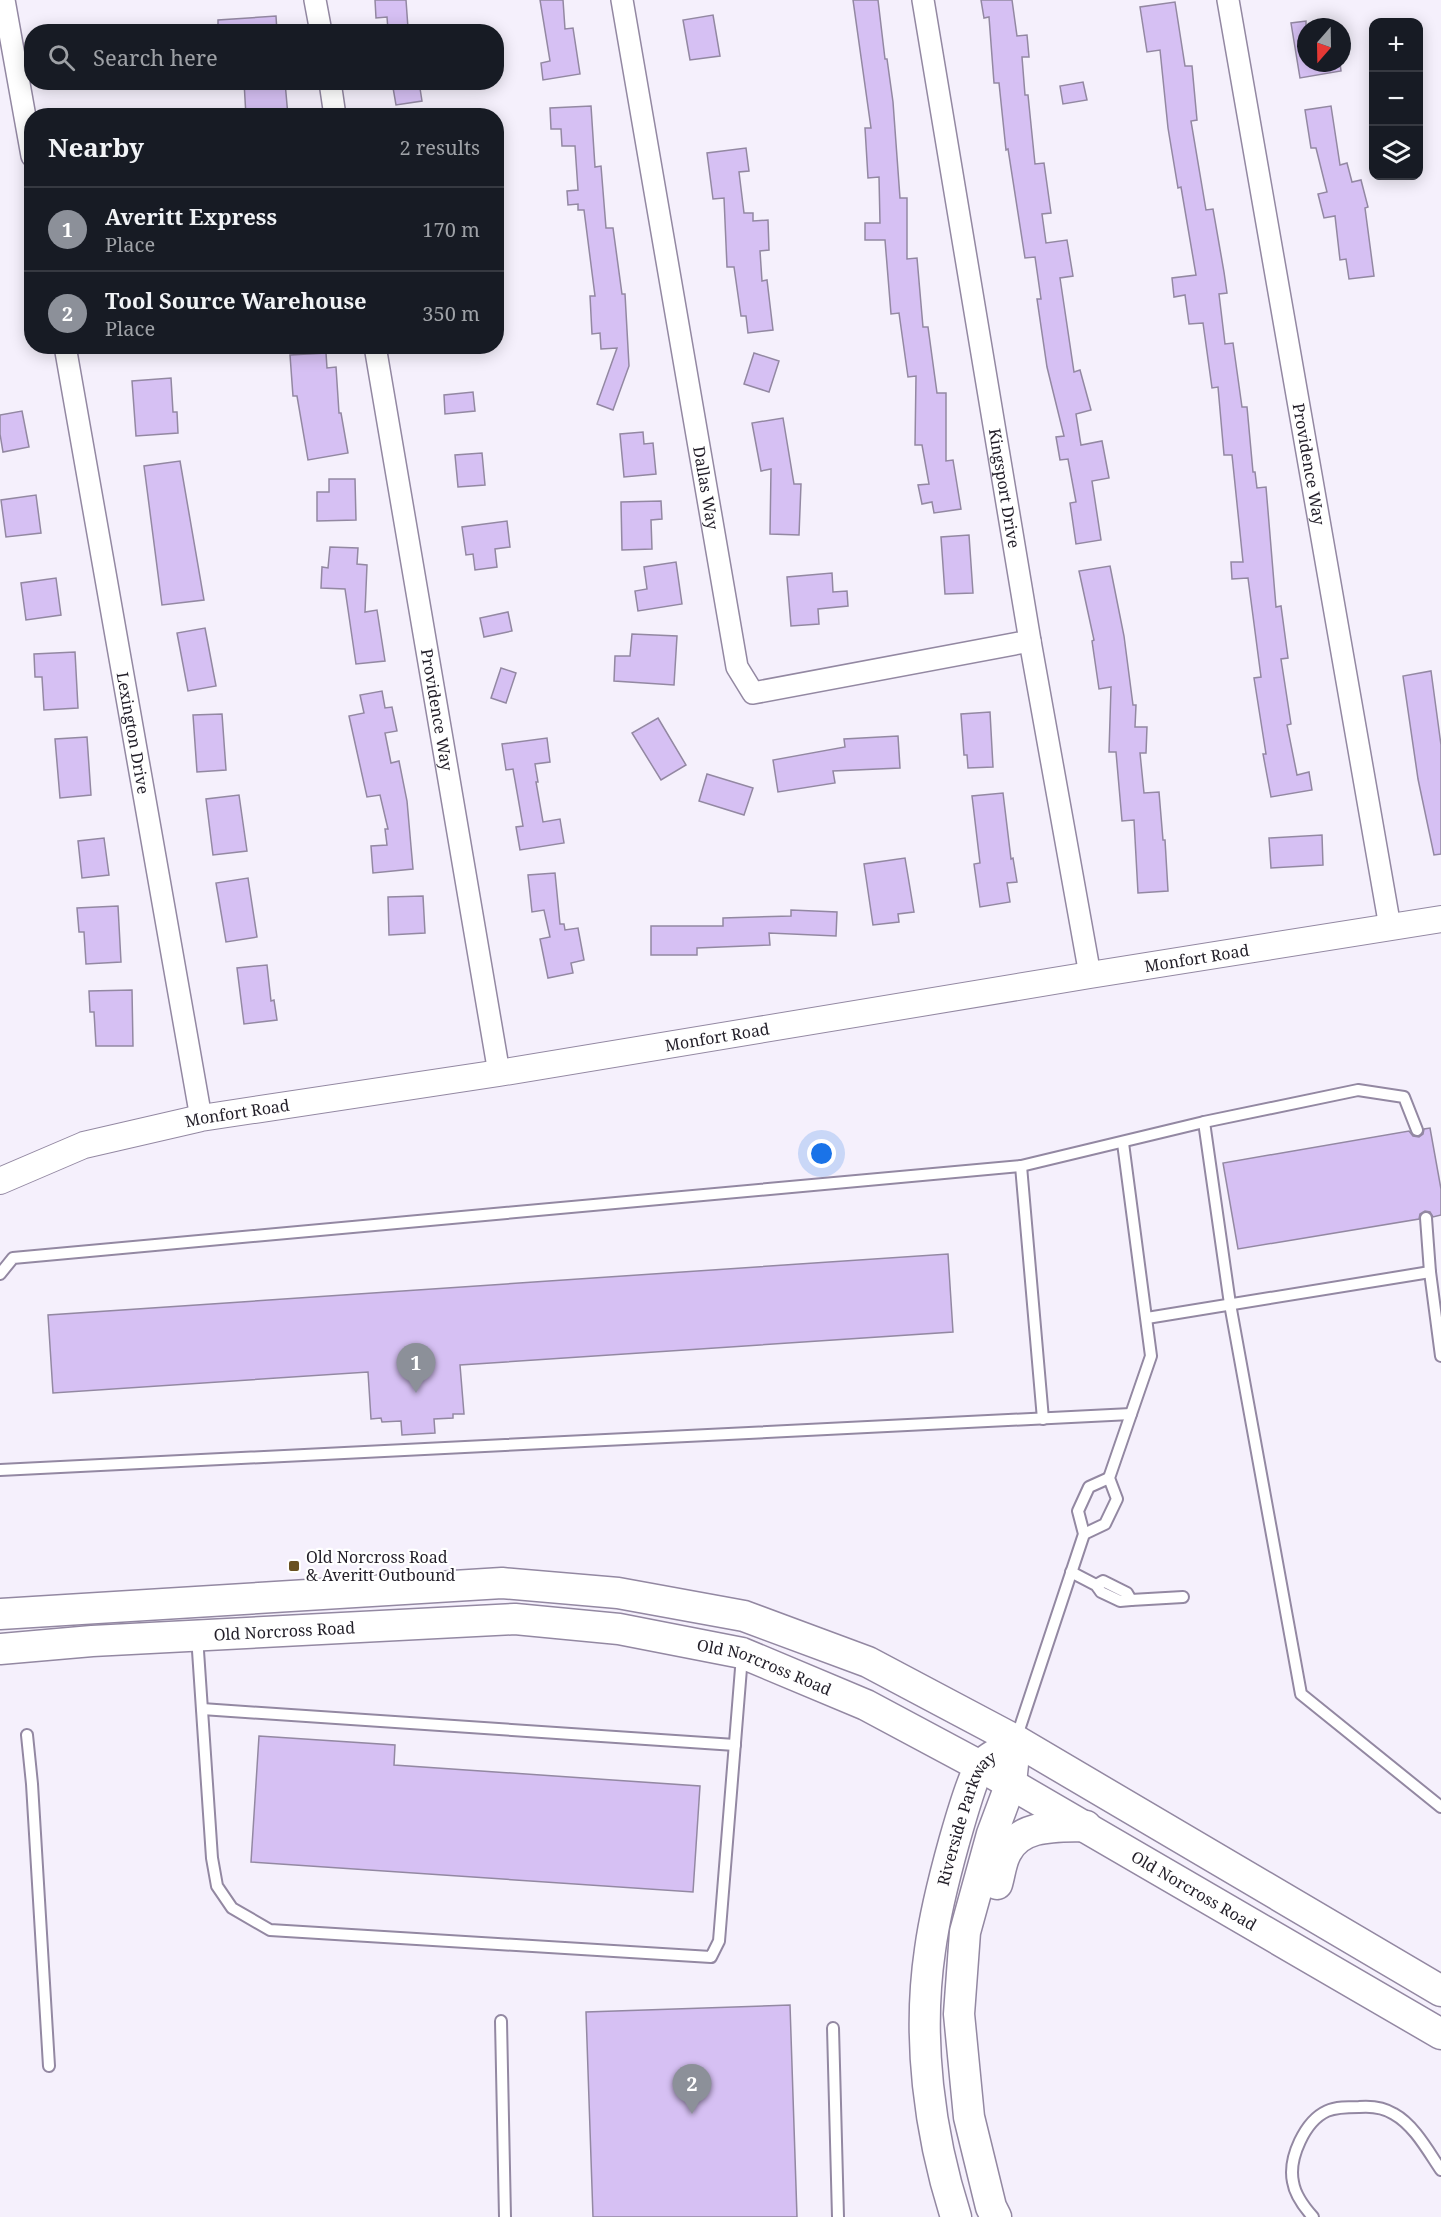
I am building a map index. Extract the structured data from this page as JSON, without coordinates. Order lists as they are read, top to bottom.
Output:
{
  "streets": {
    "main road": ["Old Norcross Road", "Riverside Parkway"],
    "street": [
      "Providence Way",
      "Dallas Way",
      "Kingsport Drive",
      "Lexington Drive",
      "Monfort Road"
    ]
  },
  "crossings": [
    ["Providence Way", "Monfort Road"],
    ["Dallas Way", "Kingsport Drive"],
    ["Kingsport Drive", "Monfort Road"],
    ["Lexington Drive", "Monfort Road"],
    ["Old Norcross Road", "Riverside Parkway"]
  ],
  "places": {
    "transit": ["Old Norcross Road & Averitt Outbound"]
  },
  "north": "bottom",
  "page": {
    "map_buttons": ["+", "−"],
    "search": "Search here",
    "heading": ["Nearby", "2 results"],
    "list": [
      {
        "mark": "1",
        "name": "Averitt Express",
        "note": "Place",
        "value": "170 m"
      },
      {
        "mark": "2",
        "name": "Tool Source Warehouse",
        "note": "Place",
        "value": "350 m"
      }
    ],
    "pins": ["1", "2"]
  }
}
